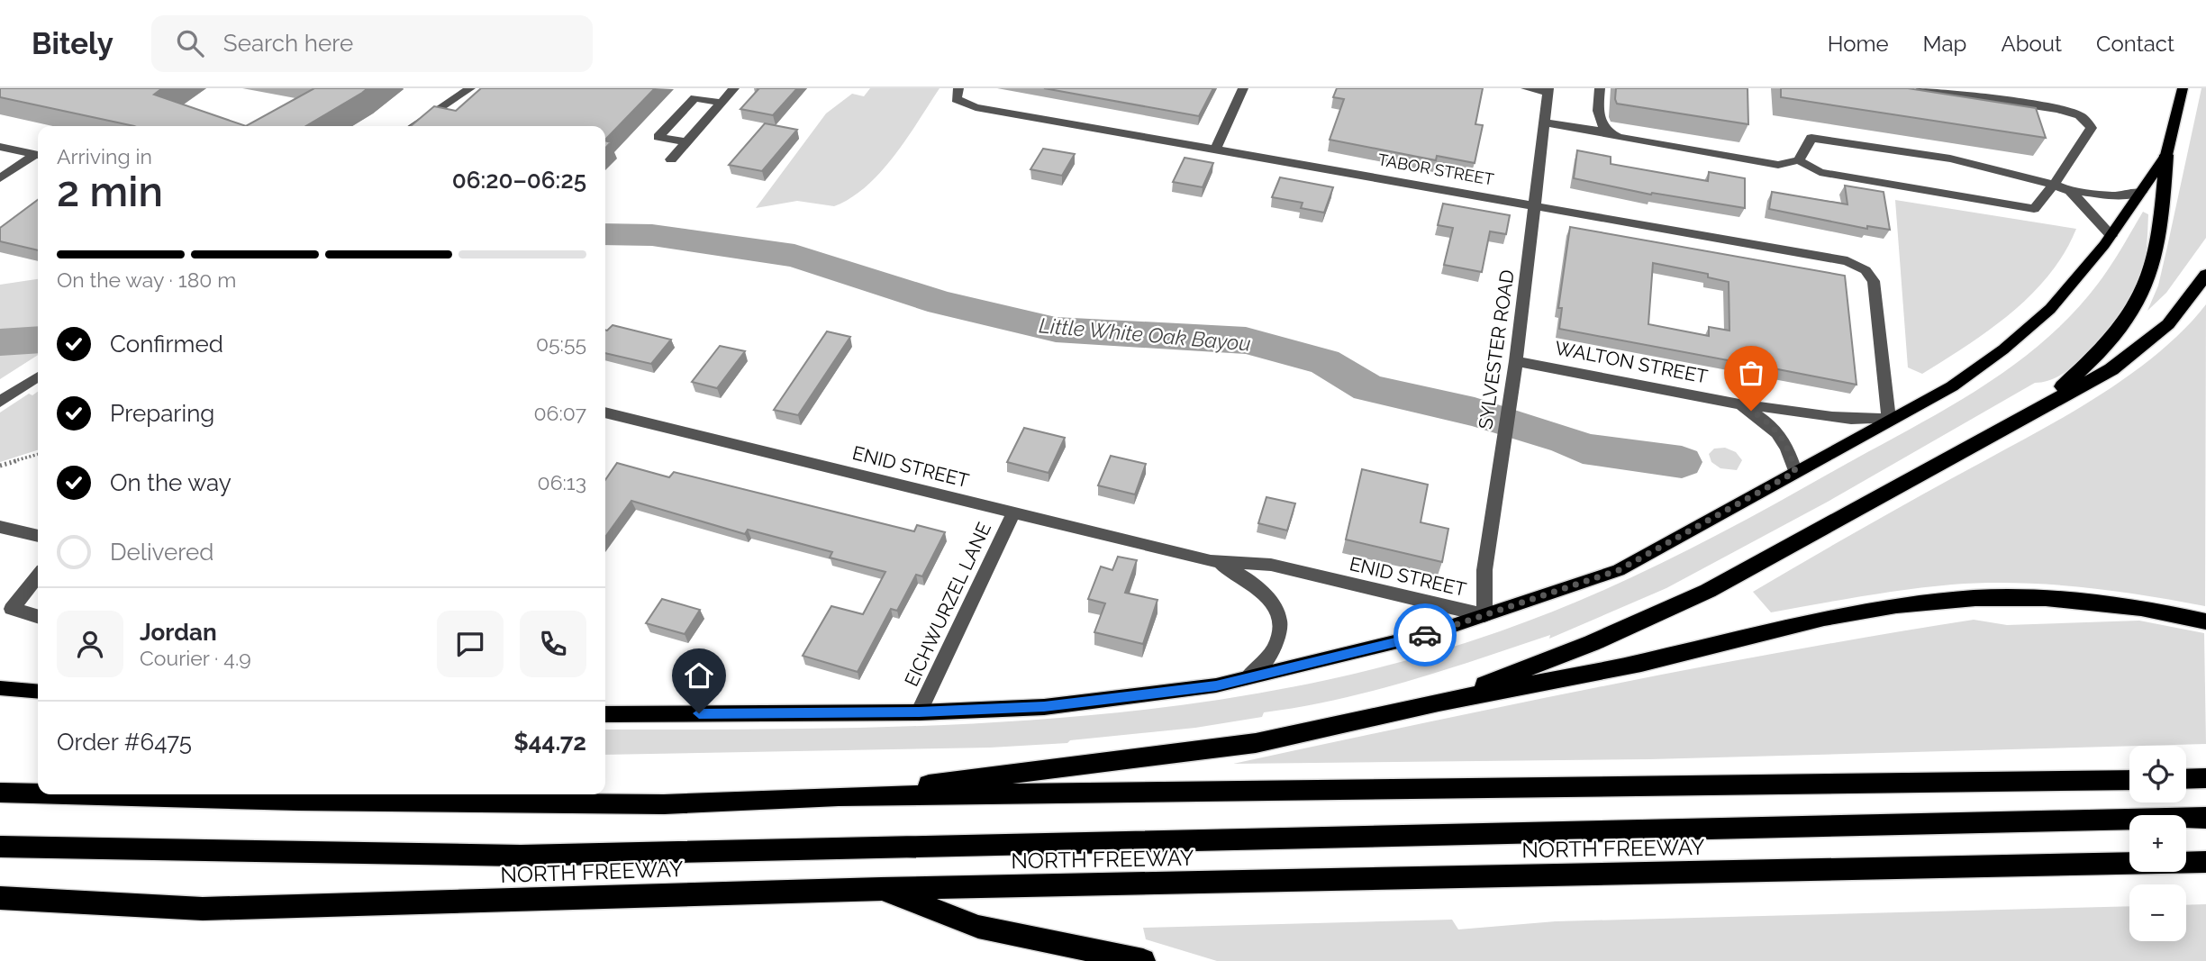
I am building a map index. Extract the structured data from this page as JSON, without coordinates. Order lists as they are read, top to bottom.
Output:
{
  "streets": {
    "highway": ["NORTH FREEWAY"],
    "street": [
      "TABOR STREET",
      "SYLVESTER ROAD",
      "WALTON STREET",
      "ENID STREET",
      "EICHWURZEL LANE"
    ]
  },
  "crossings": [
    ["TABOR STREET", "SYLVESTER ROAD"],
    ["TABOR STREET", "WALTON STREET"],
    ["SYLVESTER ROAD", "WALTON STREET"],
    ["SYLVESTER ROAD", "ENID STREET"],
    ["ENID STREET", "EICHWURZEL LANE"]
  ],
  "water": ["Little White Oak Bayou"],
  "page": {
    "header": "Bitely",
    "search": "Search here",
    "nav": [
      "Home",
      "Map",
      "About",
      "Contact"
    ],
    "heading": ["2 min", "Arriving in", "06:20–06:25"],
    "panel": [
      "Jordan",
      "Courier · 4.9",
      "Order #6475",
      "$44.72"
    ],
    "bar": "On the way · 180 m",
    "list": [
      ["Confirmed", "05:55"],
      ["Preparing", "06:07"],
      ["On the way", "06:13"],
      "Delivered"
    ],
    "map_buttons": ["+", "−"]
  }
}
